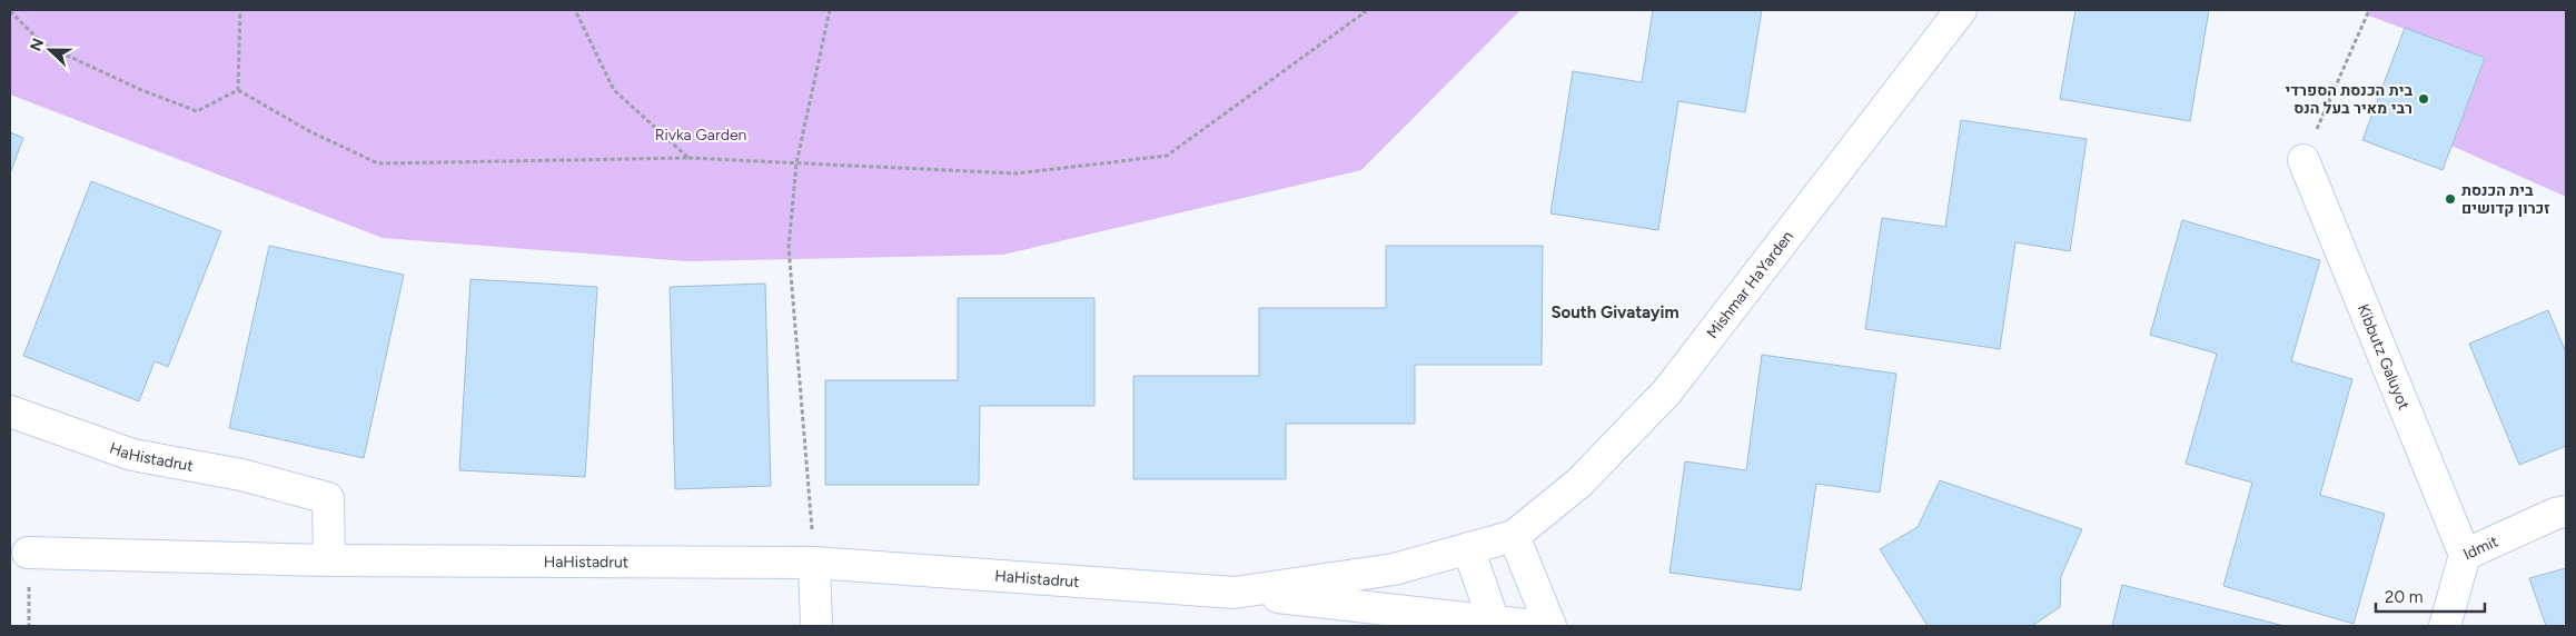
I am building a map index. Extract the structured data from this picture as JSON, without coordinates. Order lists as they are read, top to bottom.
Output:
{
  "streets": {
    "street": [
      "Mishmar HaYarden",
      "Kibbutz Galuyot",
      "HaHistadrut",
      "Idmit"
    ]
  },
  "crossings": [
    ["Mishmar HaYarden", "HaHistadrut"],
    ["Kibbutz Galuyot", "Idmit"]
  ],
  "districts": ["South Givatayim"],
  "parks": ["Rivka Garden"],
  "places": ["בית הכנסת הספרדי רבי מאיר בעל הנס", "בית הכנסת זכרון קדושים"],
  "scale_bar": "20 m",
  "north": "left"
}
